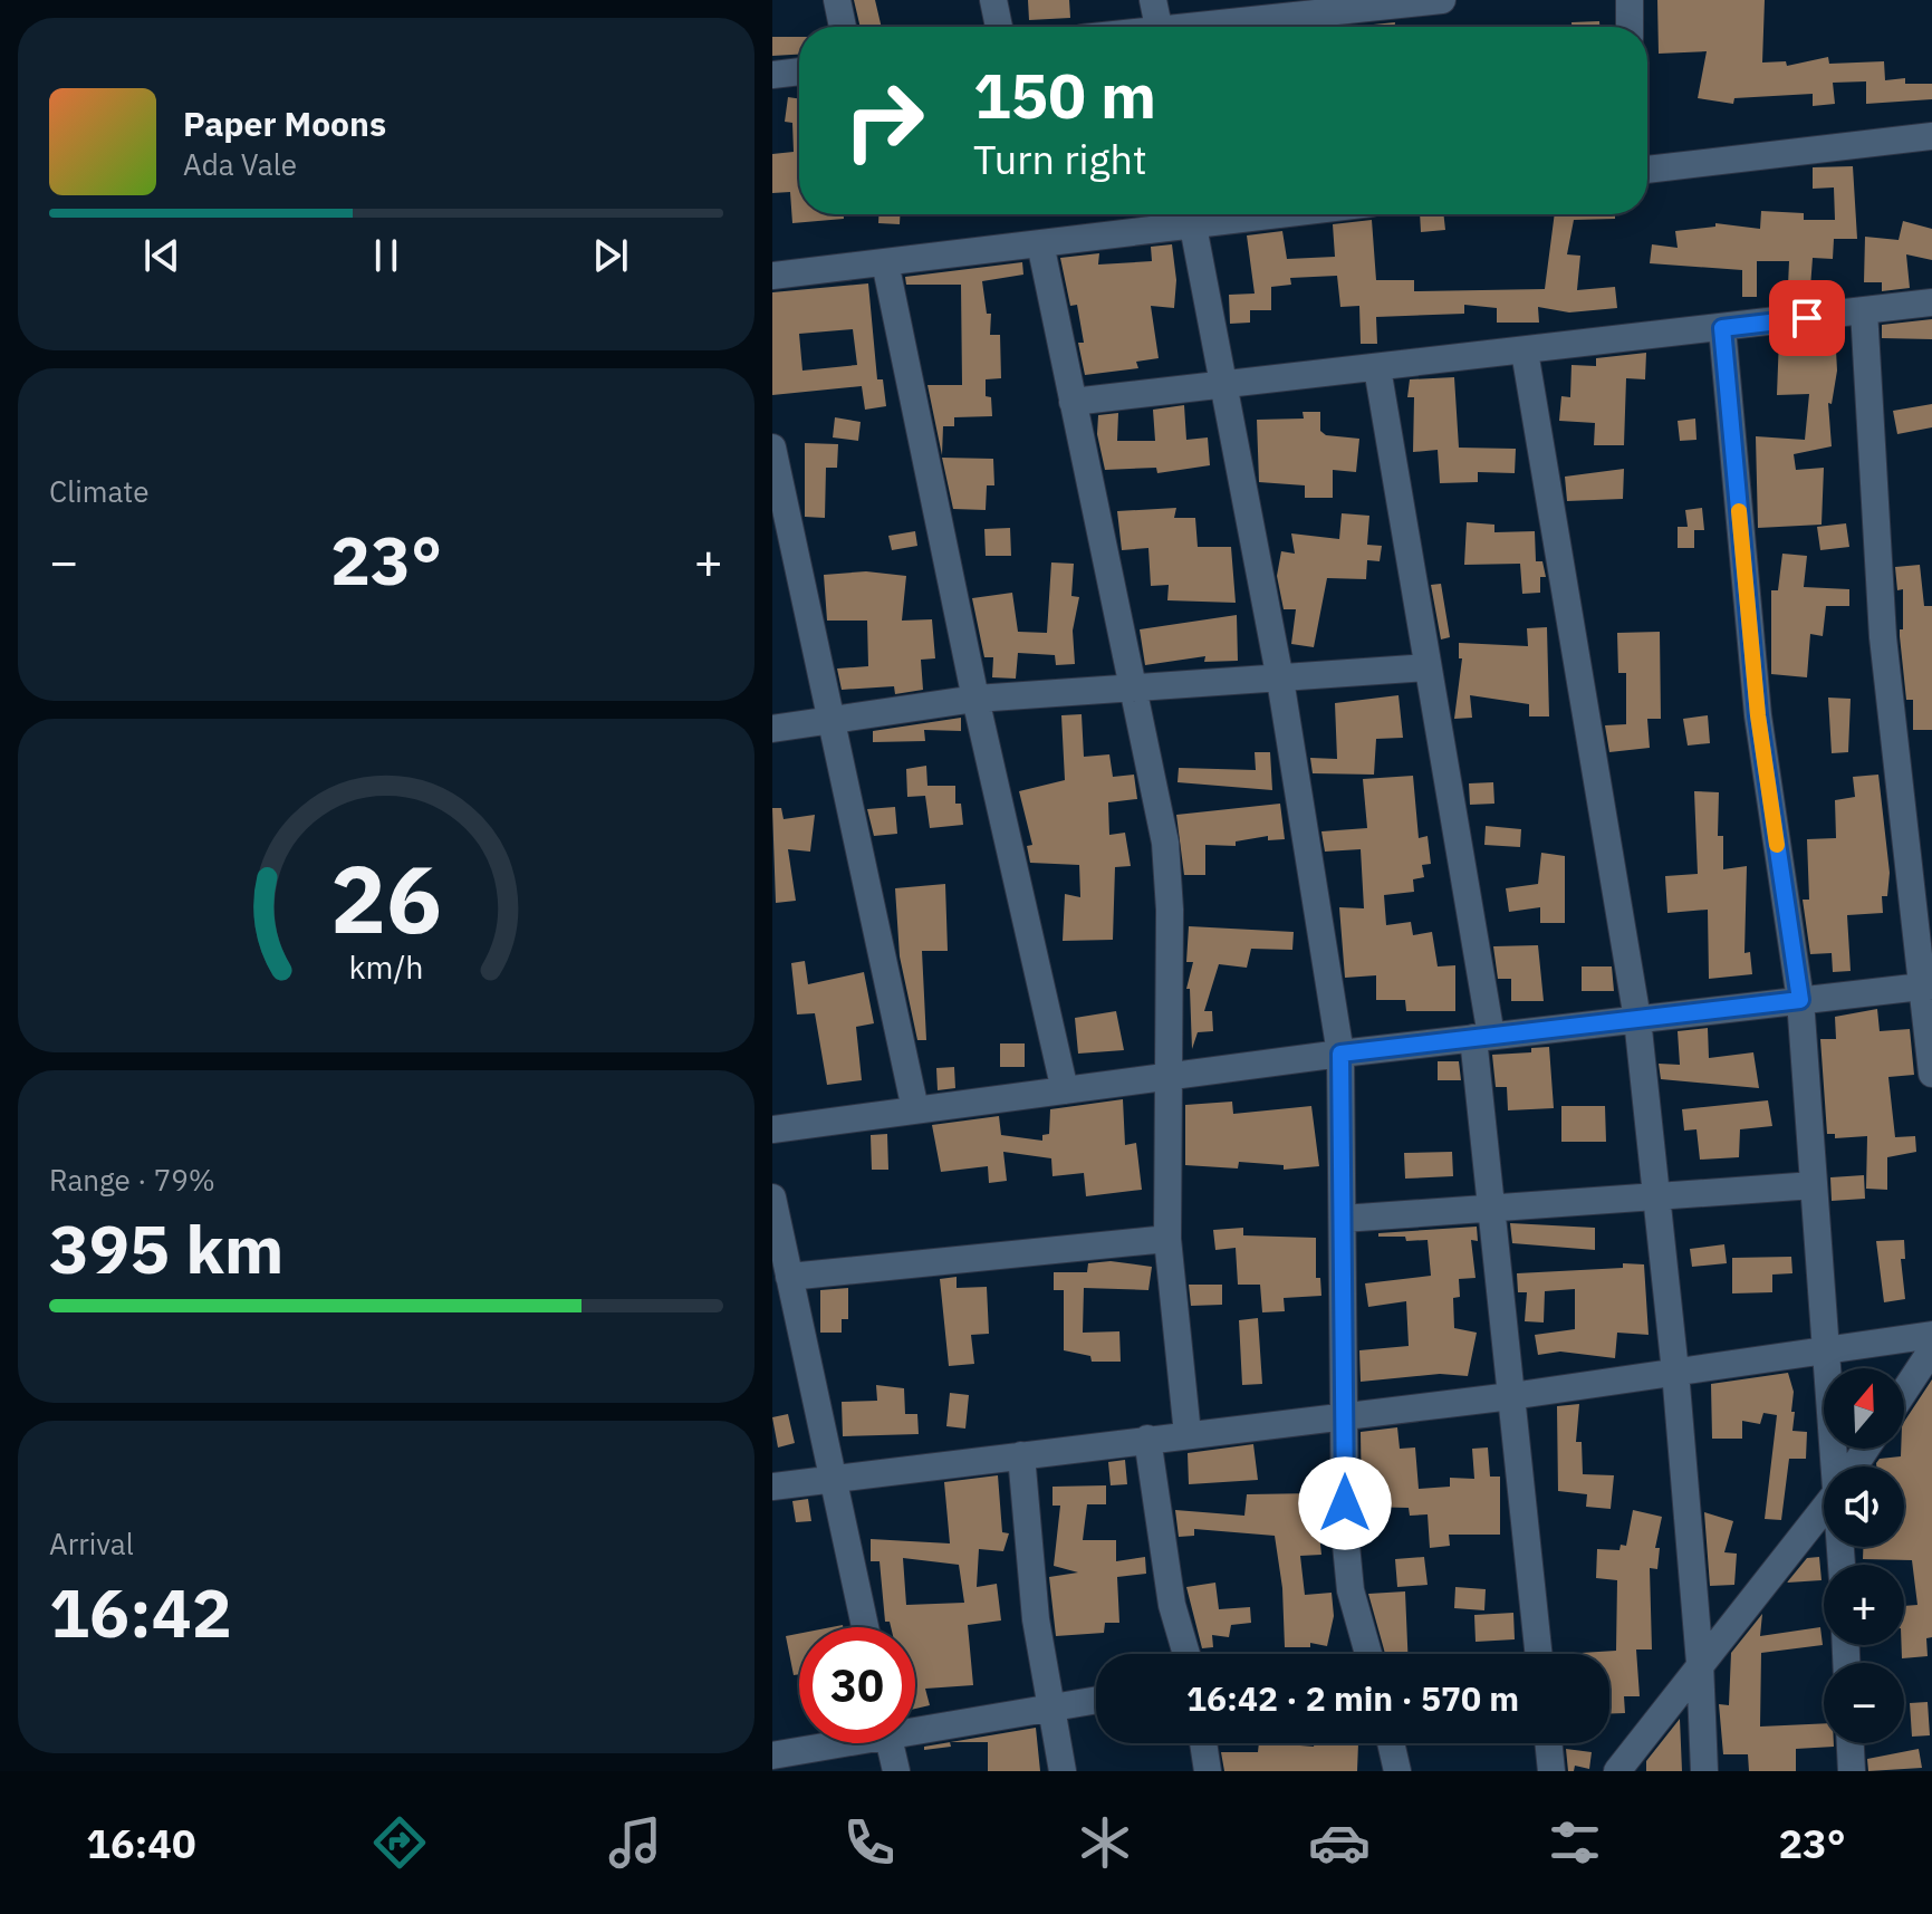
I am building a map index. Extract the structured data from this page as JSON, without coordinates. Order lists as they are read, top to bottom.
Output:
{
  "north": "top",
  "page": {
    "turn": ["150 m", "Turn right"],
    "song": ["Paper Moons", "Ada Vale"],
    "tile": [
      "Climate",
      ["Range · 79%", "395 km"],
      ["Arrival", "16:42"]
    ],
    "heat": ["−", "23°", "+"],
    "map_buttons": ["+", "−"],
    "limit": "30",
    "trip": "16:42 · 2 min · 570 m",
    "tabs": ["16:40", "23°"],
    "gauge": ["26", "km/h"]
  }
}
